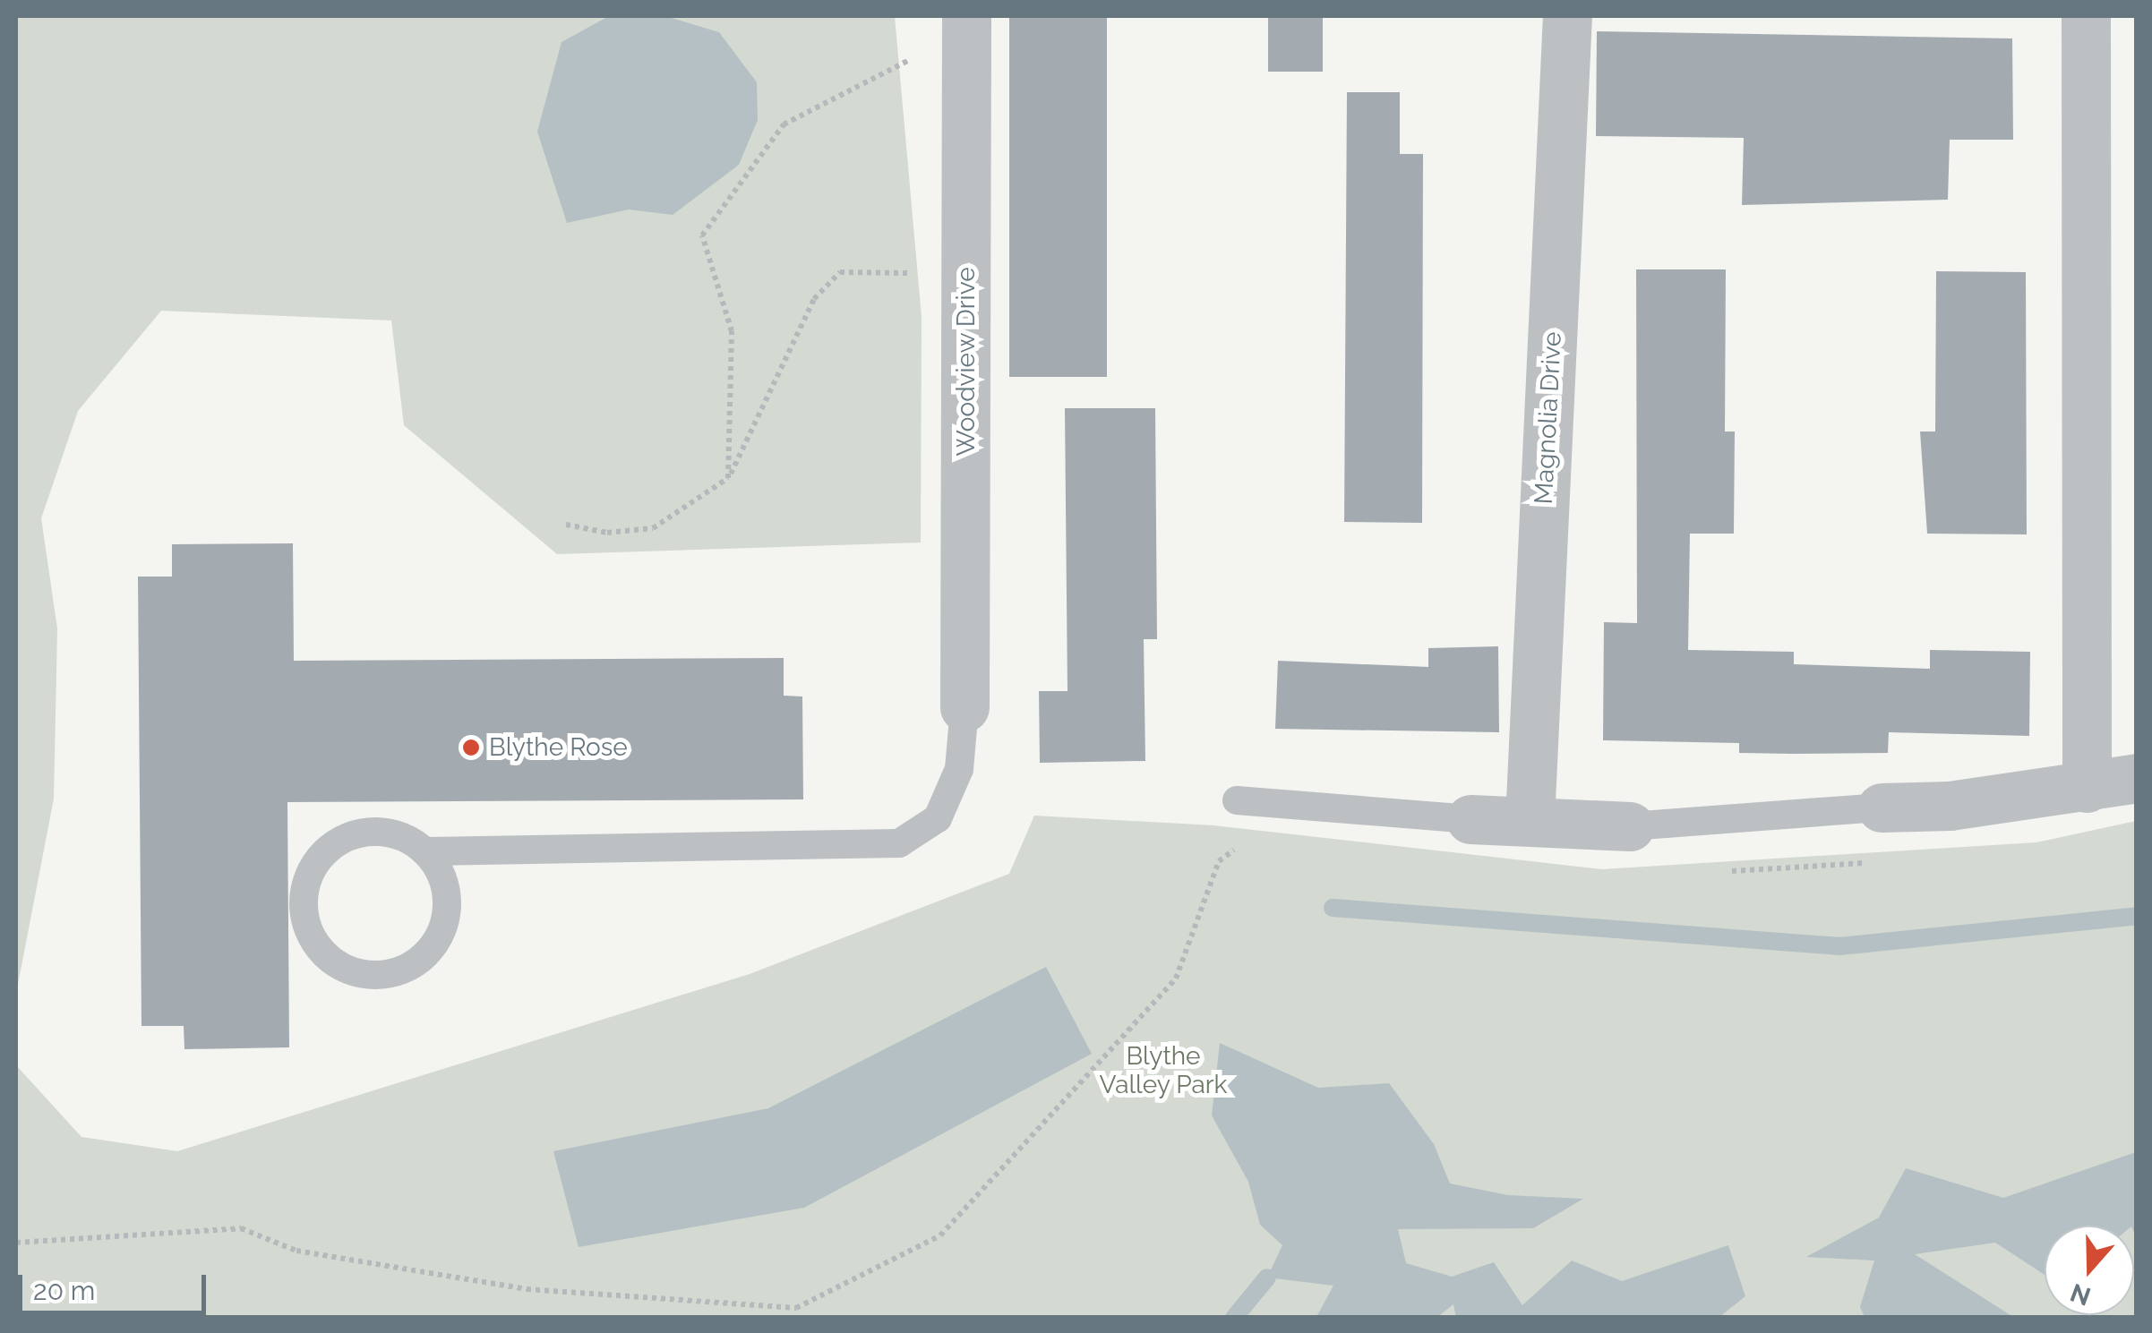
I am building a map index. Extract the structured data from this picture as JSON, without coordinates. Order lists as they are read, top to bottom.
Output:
{
  "streets": {
    "street": ["Woodview Drive", "Magnolia Drive"]
  },
  "parks": ["Blythe Valley Park"],
  "places": ["Blythe Rose"],
  "scale_bar": "20 m",
  "north": "bottom"
}
